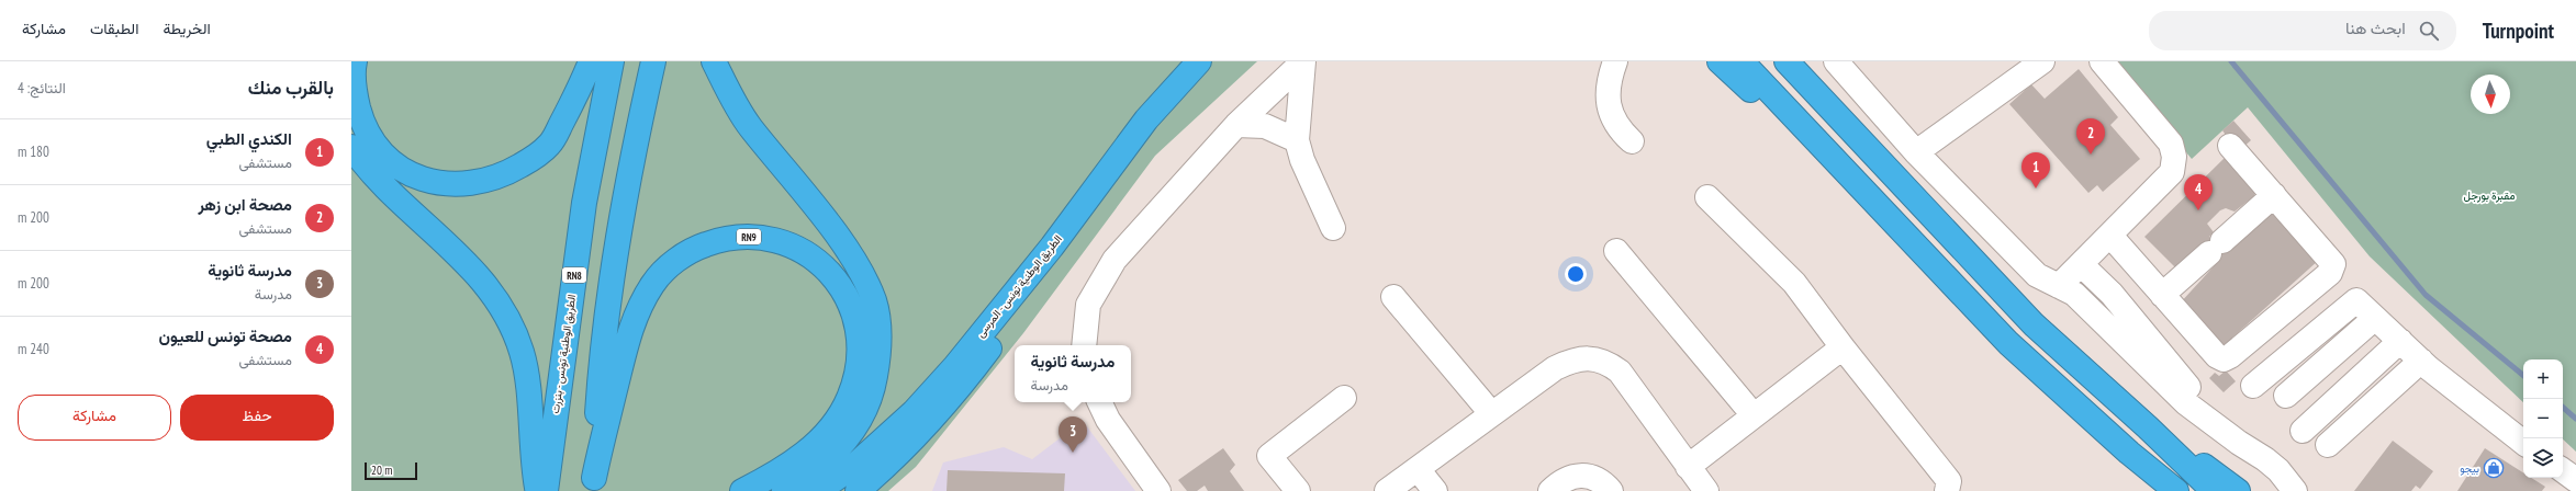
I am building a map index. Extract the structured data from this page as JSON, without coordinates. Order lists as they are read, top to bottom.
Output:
{
  "streets": {
    "highway": [
      "RN9",
      "RN8",
      "الطريق الوطنية تونس - المرسى",
      "الطريق الوطنية تونس - بنزرت"
    ]
  },
  "parks": ["مقبرة بورجل"],
  "places": {
    "shop": ["بيجو"]
  },
  "scale_bar": "20 m",
  "north": "bottom",
  "page": {
    "header": "Turnpoint",
    "search": "ابحث هنا",
    "nav": ["الخريطة", "الطبقات", "مشاركة"],
    "heading": ["بالقرب منك", "النتائج: 4"],
    "pins": [
      "2",
      "1",
      "4",
      "3"
    ],
    "list": [
      {
        "mark": "1",
        "name": "الكندي الطبي",
        "note": "مستشفى",
        "value": "180 m"
      },
      {
        "mark": "2",
        "name": "مصحة ابن زهر",
        "note": "مستشفى",
        "value": "200 m"
      },
      {
        "mark": "3",
        "name": "مدرسة ثانوية",
        "note": "مدرسة",
        "value": "200 m"
      },
      {
        "mark": "4",
        "name": "مصحة تونس للعيون",
        "note": "مستشفى",
        "value": "240 m"
      }
    ],
    "popup": ["مدرسة ثانوية", "مدرسة"],
    "map_buttons": ["+", "−"],
    "buttons": ["حفظ", "مشاركة"],
    "scale": "20 m"
  }
}
